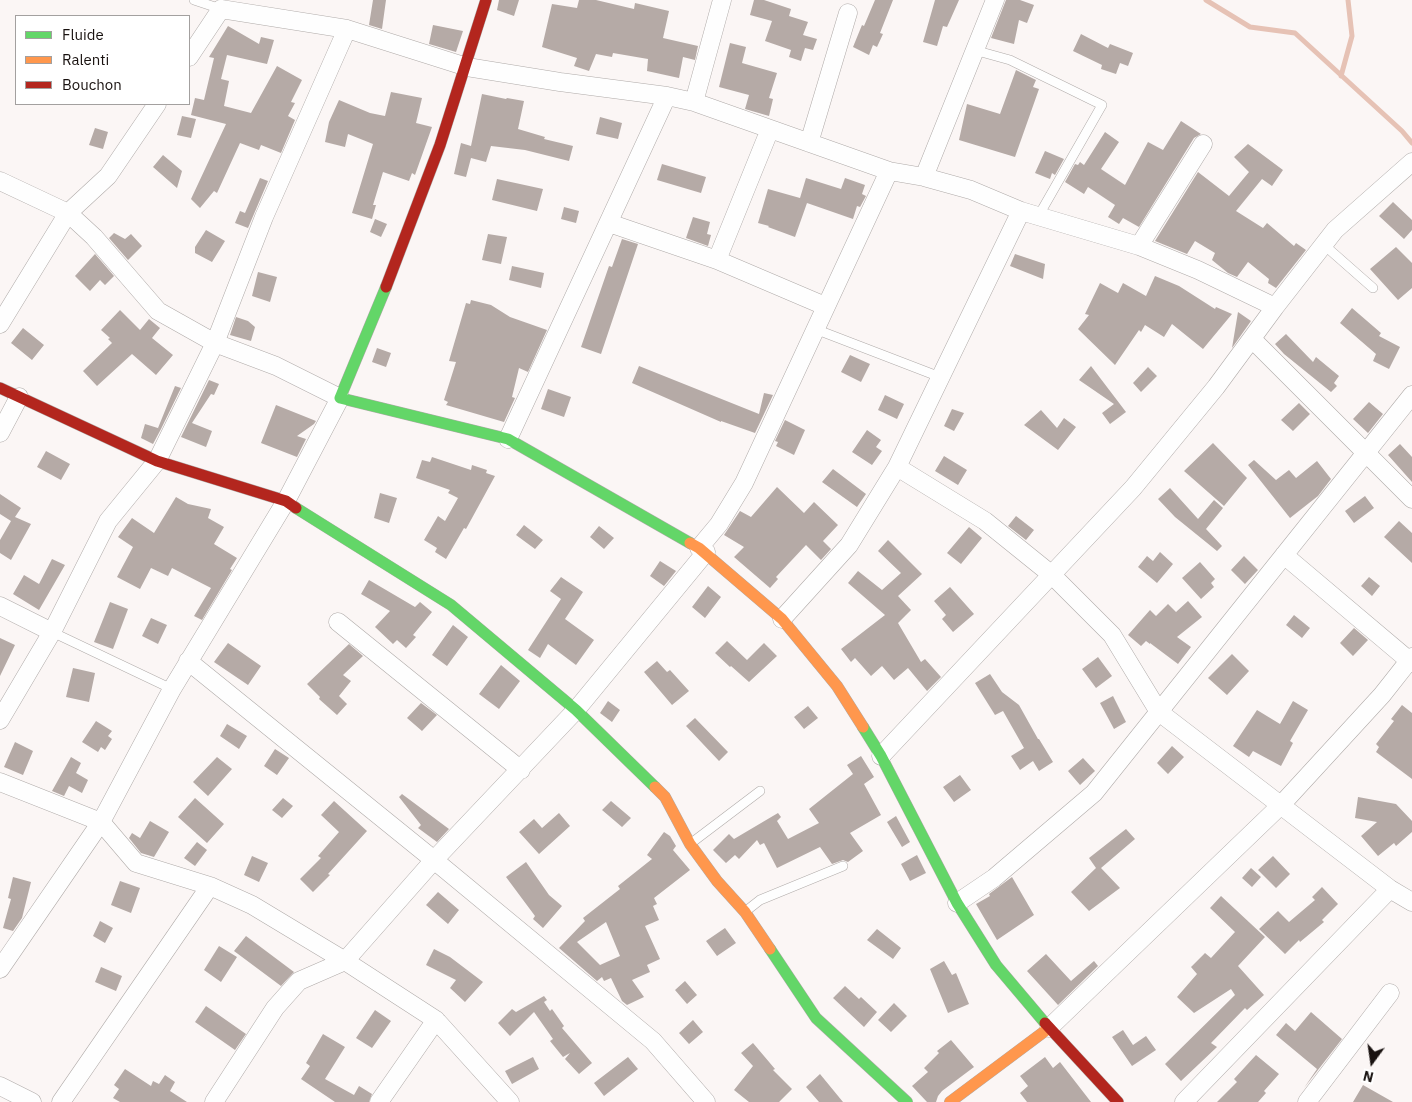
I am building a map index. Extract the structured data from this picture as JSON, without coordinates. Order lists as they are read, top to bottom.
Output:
{
  "legend": ["Fluide", "Ralenti", "Bouchon"],
  "north": "bottom"
}
